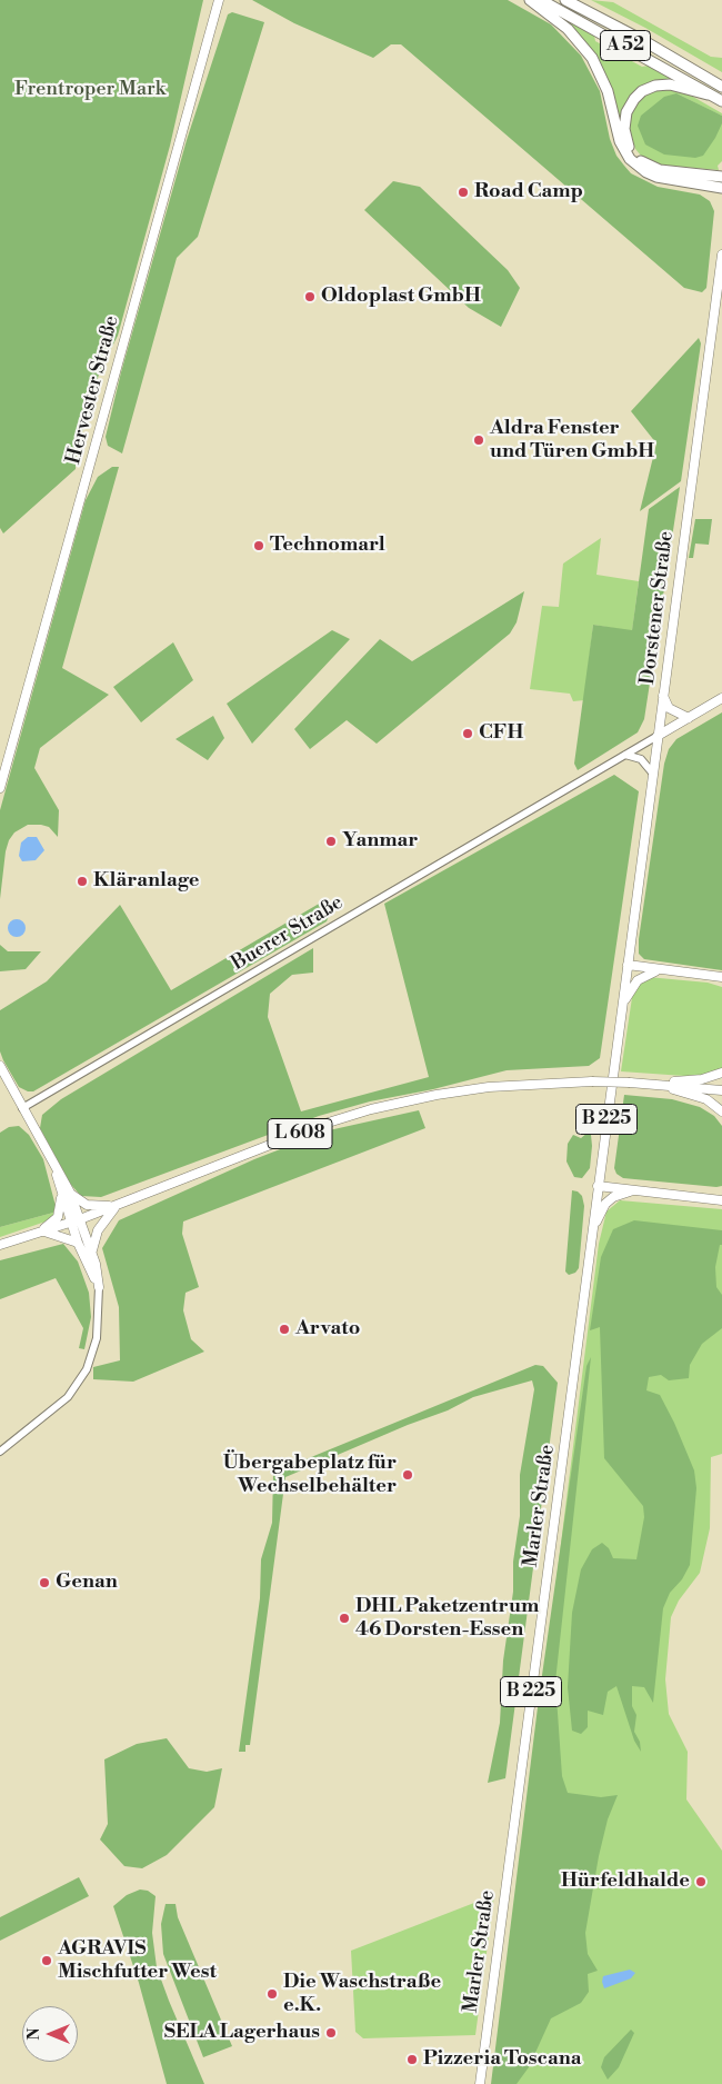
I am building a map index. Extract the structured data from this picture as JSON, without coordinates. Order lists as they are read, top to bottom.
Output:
{
  "streets": {
    "highway": ["A 52"],
    "main road": [
      "Hervester Straße",
      "Dorstener Straße",
      "Buerer Straße",
      "B 225",
      "L 608",
      "Marler Straße"
    ]
  },
  "crossings": [
    ["Dorstener Straße", "Buerer Straße"],
    ["Dorstener Straße", "Marler Straße"]
  ],
  "parks": ["Frentroper Mark"],
  "places": [
    "Road Camp",
    "Oldoplast GmbH",
    "Aldra Fenster und Türen GmbH",
    "Technomarl",
    "CFH",
    "Yanmar",
    "Kläranlage",
    "Arvato",
    "Übergabeplatz für Wechselbehälter",
    "Genan",
    "DHL Paketzentrum 46 Dorsten-Essen",
    "Hürfeldhalde",
    "AGRAVIS Mischfutter West",
    "Die Waschstraße e.K.",
    "SELA Lagerhaus",
    "Pizzeria Toscana"
  ],
  "north": "left"
}
